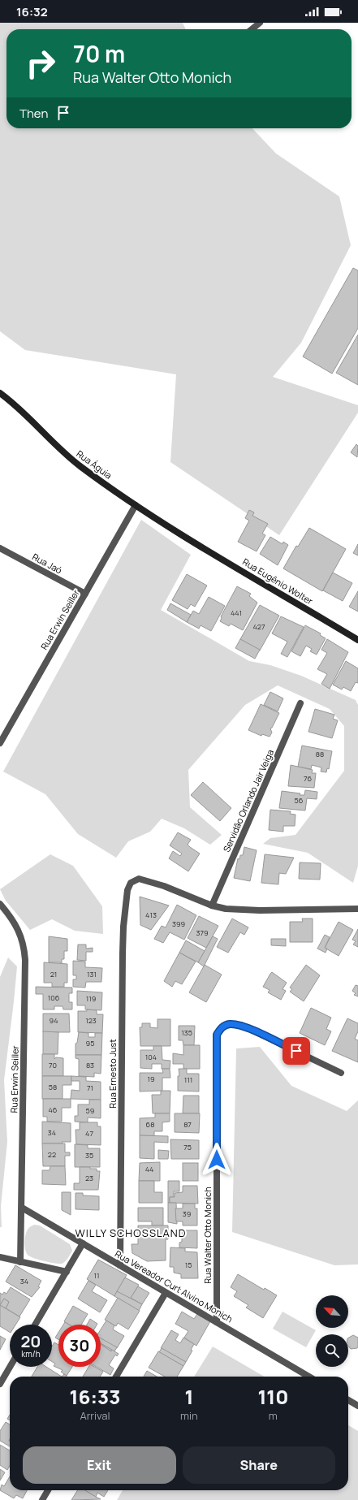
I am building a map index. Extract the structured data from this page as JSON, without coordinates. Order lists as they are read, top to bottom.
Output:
{
  "streets": {
    "street": [
      "Rua Águia",
      "Rua Jaó",
      "Rua Eugênio Wolter",
      "Rua Erwin Seiller",
      "Servidão Orlando Jair Veiga",
      "Rua Ernesto Just",
      "Rua Walter Otto Monich",
      "Rua Vereador Curt Alvino Monich"
    ]
  },
  "crossings": [
    ["Rua Águia", "Rua Eugênio Wolter"],
    ["Rua Águia", "Rua Erwin Seiller"],
    ["Rua Jaó", "Rua Erwin Seiller"],
    ["Rua Erwin Seiller", "Rua Vereador Curt Alvino Monich"],
    ["Servidão Orlando Jair Veiga", "Rua Ernesto Just"],
    ["Rua Ernesto Just", "Rua Vereador Curt Alvino Monich"],
    ["Rua Walter Otto Monich", "Rua Vereador Curt Alvino Monich"]
  ],
  "districts": ["WILLY SCHOSSLAND"],
  "house_numbers": [
    "441",
    "427",
    "88",
    "76",
    "56",
    "413",
    "399",
    "379",
    "21",
    "131",
    "106",
    "119",
    "94",
    "123",
    "135",
    "95",
    "104",
    "70",
    "83",
    "19",
    "111",
    "58",
    "71",
    "46",
    "59",
    "68",
    "87",
    "34",
    "47",
    "75",
    "22",
    "35",
    "44",
    "23",
    "39",
    "15",
    "11",
    "34"
  ],
  "north": "top left",
  "page": {
    "status": "16:32",
    "turn": ["70 m", "Rua Walter Otto Monich"],
    "then": "Then",
    "speed": "20 km/h",
    "limit": "30",
    "eta": [
      "16:33",
      "Arrival",
      "1",
      "min",
      "110",
      "m"
    ],
    "buttons": ["Exit", "Share"]
  }
}
